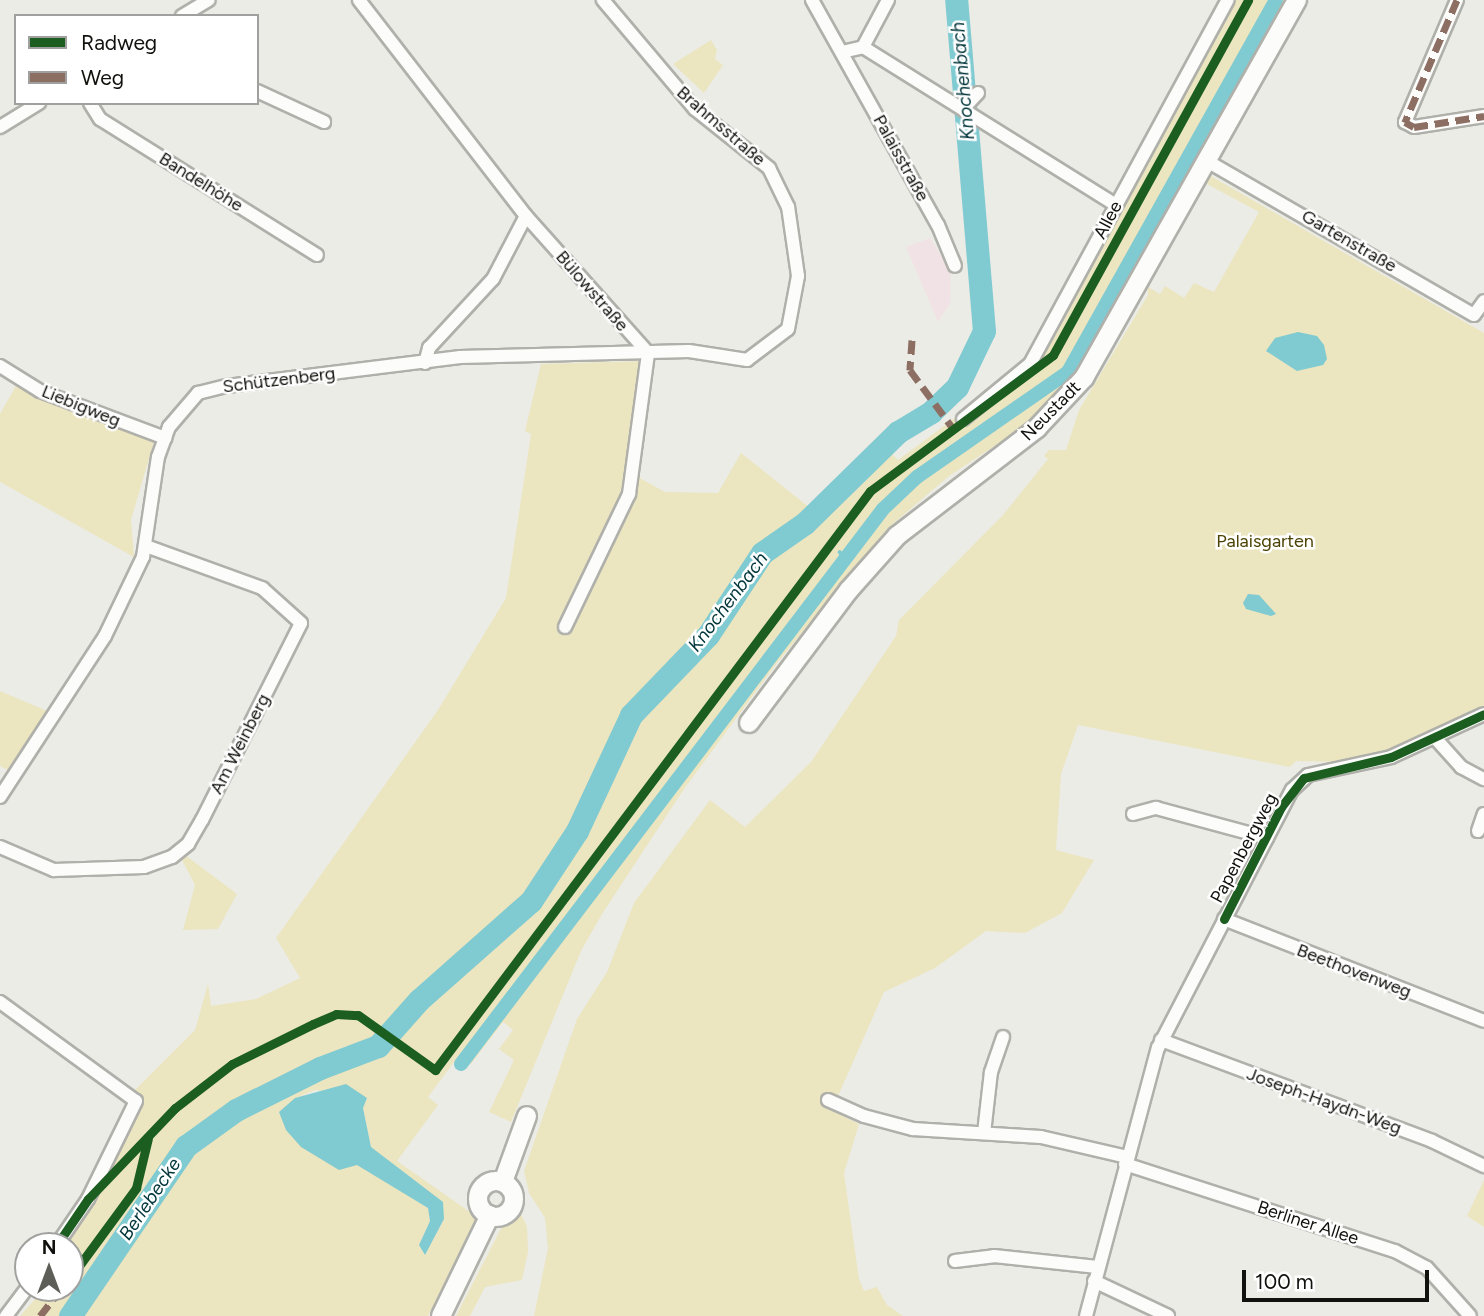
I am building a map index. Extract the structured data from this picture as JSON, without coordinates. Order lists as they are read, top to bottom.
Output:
{
  "streets": {
    "main road": ["Neustadt"],
    "street": [
      "Brahmsstraße",
      "Palaisstraße",
      "Bandelhöhe",
      "Allee",
      "Gartenstraße",
      "Bülowstraße",
      "Schützenberg",
      "Liebigweg",
      "Am Weinberg",
      "Papenbergweg",
      "Beethovenweg",
      "Joseph-Haydn-Weg",
      "Berliner Allee"
    ]
  },
  "crossings": [
    ["Brahmsstraße", "Bülowstraße"],
    ["Brahmsstraße", "Schützenberg"],
    ["Gartenstraße", "Neustadt"],
    ["Bülowstraße", "Schützenberg"],
    ["Schützenberg", "Liebigweg"],
    ["Schützenberg", "Am Weinberg"],
    ["Papenbergweg", "Beethovenweg"],
    ["Papenbergweg", "Joseph-Haydn-Weg"],
    ["Papenbergweg", "Berliner Allee"]
  ],
  "water": ["Knochenbach", "Berlebecke"],
  "parks": ["Palaisgarten"],
  "legend": ["Radweg", "Weg"],
  "scale_bar": "100 m",
  "north": "top"
}
